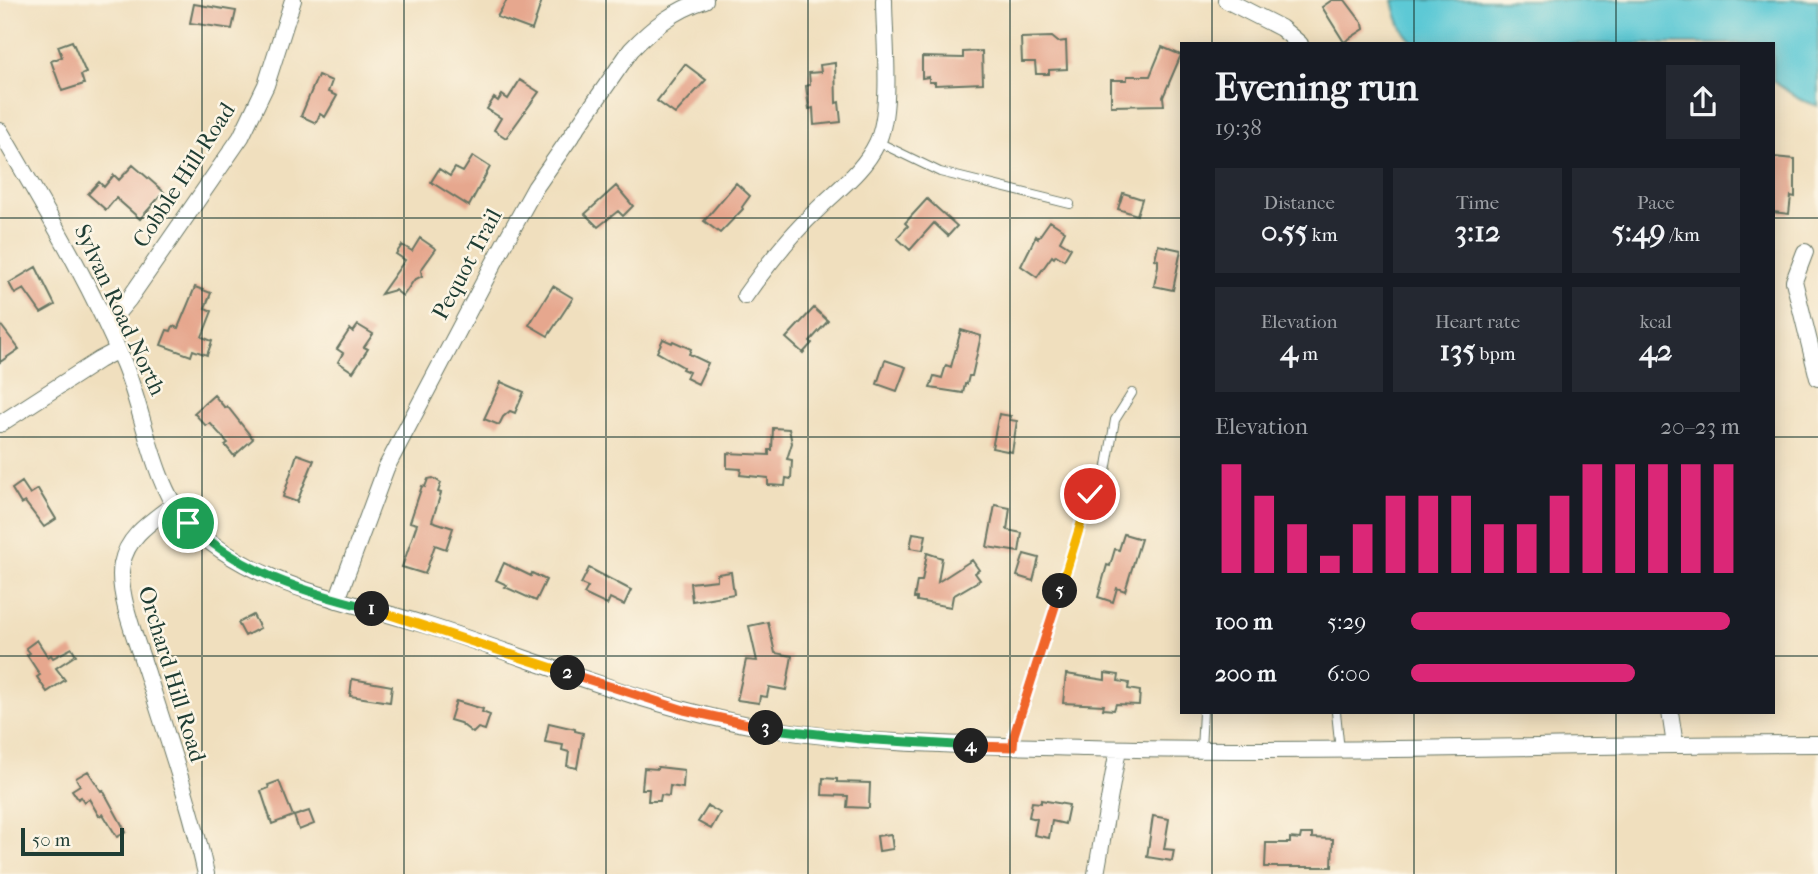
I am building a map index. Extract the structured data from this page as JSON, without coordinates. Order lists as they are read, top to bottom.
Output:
{
  "streets": {
    "street": [
      "Cobble Hill Road",
      "Pequot Trail",
      "Sylvan Road North",
      "Orchard Hill Road"
    ]
  },
  "crossings": [
    ["Cobble Hill Road", "Sylvan Road North"],
    ["Pequot Trail", "Sylvan Road North"],
    ["Sylvan Road North", "Orchard Hill Road"]
  ],
  "scale_bar": "50 m",
  "page": {
    "heading": ["Evening run", "19:38"],
    "stats": [
      ["Distance", "0.55 km"],
      ["Time", "3:12"],
      ["Pace", "5:49 /km"],
      ["Elevation", "4 m"],
      ["Heart rate", "135 bpm"],
      ["kcal", "42"]
    ],
    "chart": ["Elevation", "20–23 m"],
    "pins": [
      "5",
      "1",
      "2",
      "3",
      "4"
    ],
    "list": [
      {
        "name": "100 m",
        "note": "5:29"
      },
      {
        "name": "200 m",
        "note": "6:00"
      }
    ],
    "scale": "50 m"
  }
}
